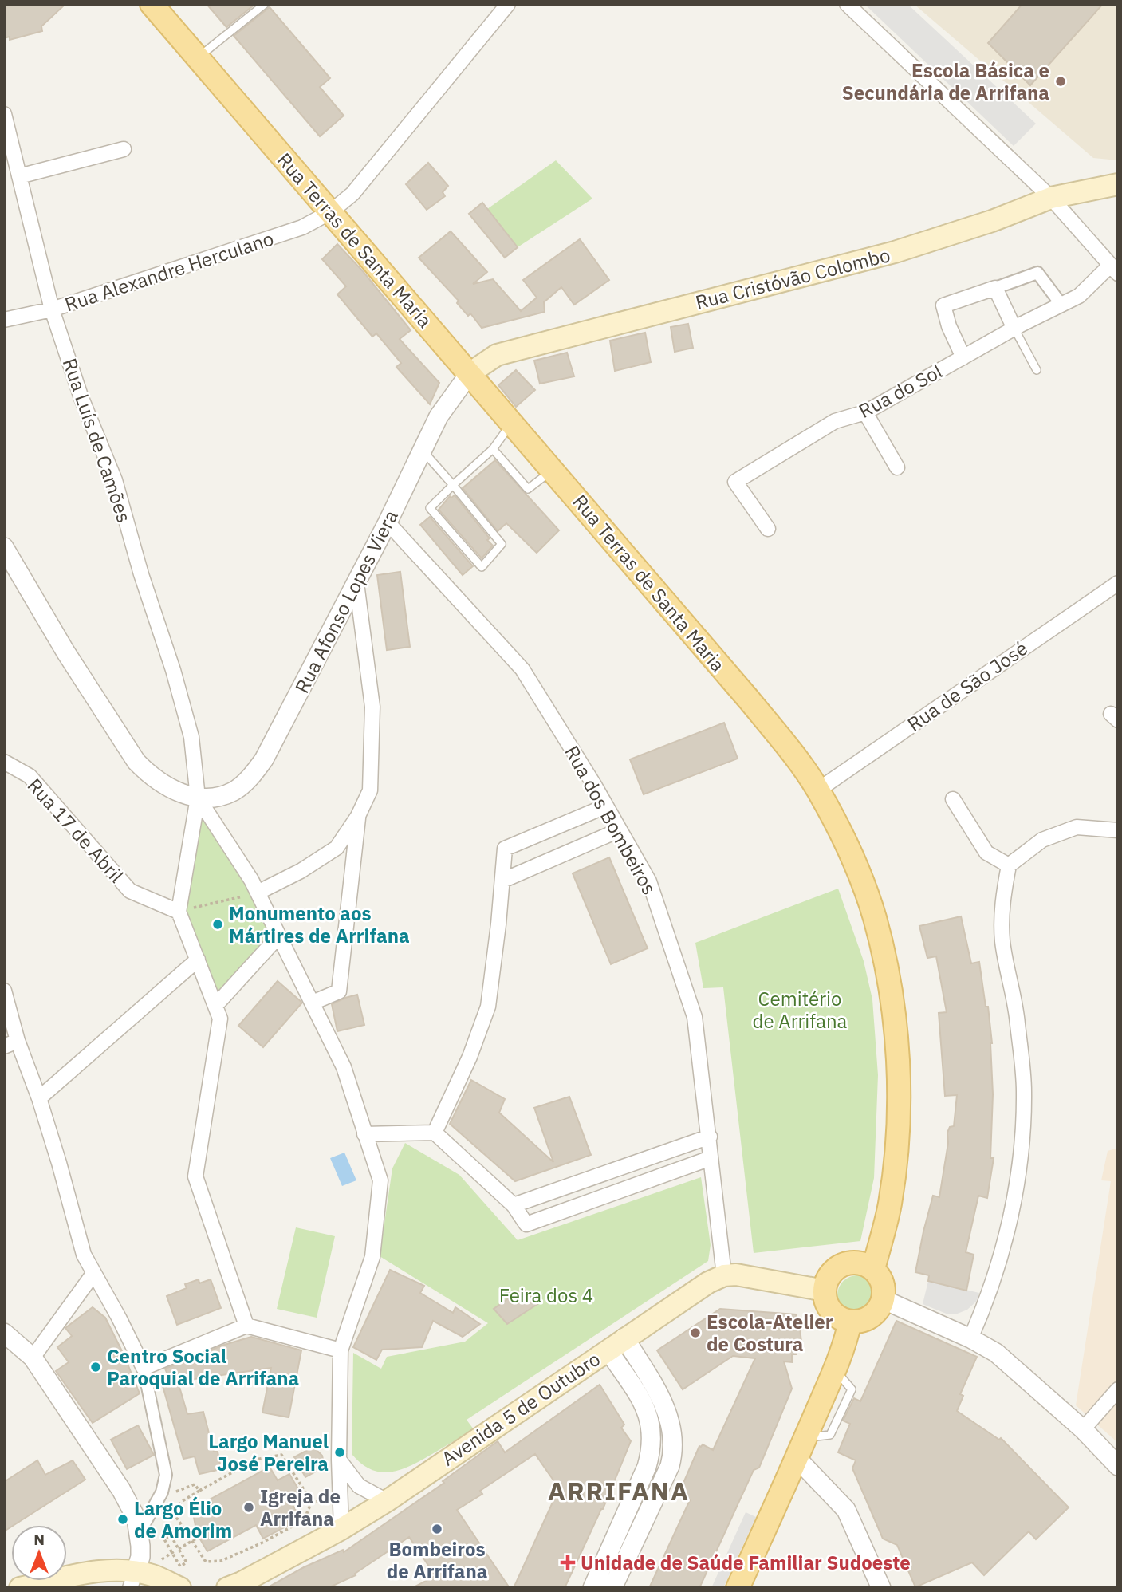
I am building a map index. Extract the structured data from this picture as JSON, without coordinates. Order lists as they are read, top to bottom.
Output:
{
  "streets": {
    "main road": ["Rua Terras de Santa Maria", "Rua Cristóvão Colombo", "Avenida 5 de Outubro"],
    "street": [
      "Rua Alexandre Herculano",
      "Rua do Sol",
      "Rua Luís de Camões",
      "Rua Afonso Lopes Viera",
      "Rua de São José",
      "Rua dos Bombeiros",
      "Rua 17 de Abril"
    ]
  },
  "crossings": [
    ["Rua Terras de Santa Maria", "Rua Alexandre Herculano"],
    ["Rua Terras de Santa Maria", "Rua Cristóvão Colombo"],
    ["Rua Terras de Santa Maria", "Rua Afonso Lopes Viera"],
    ["Rua Terras de Santa Maria", "Rua de São José"],
    ["Rua Alexandre Herculano", "Rua Luís de Camões"],
    ["Rua Cristóvão Colombo", "Rua Afonso Lopes Viera"],
    ["Rua Luís de Camões", "Rua Afonso Lopes Viera"],
    ["Rua Afonso Lopes Viera", "Rua dos Bombeiros"],
    ["Rua dos Bombeiros", "Avenida 5 de Outubro"]
  ],
  "districts": ["ARRIFANA"],
  "parks": ["Cemitério de Arrifana", "Feira dos 4"],
  "places": {
    "other": [
      "Escola Básica e Secundária de Arrifana",
      "Monumento aos Mártires de Arrifana",
      "Escola-Atelier de Costura",
      "Centro Social Paroquial de Arrifana",
      "Largo Manuel José Pereira",
      "Igreja de Arrifana",
      "Largo Élio de Amorim",
      "Bombeiros de Arrifana"
    ],
    "health": ["Unidade de Saúde Familiar Sudoeste"]
  },
  "north": "top"
}
